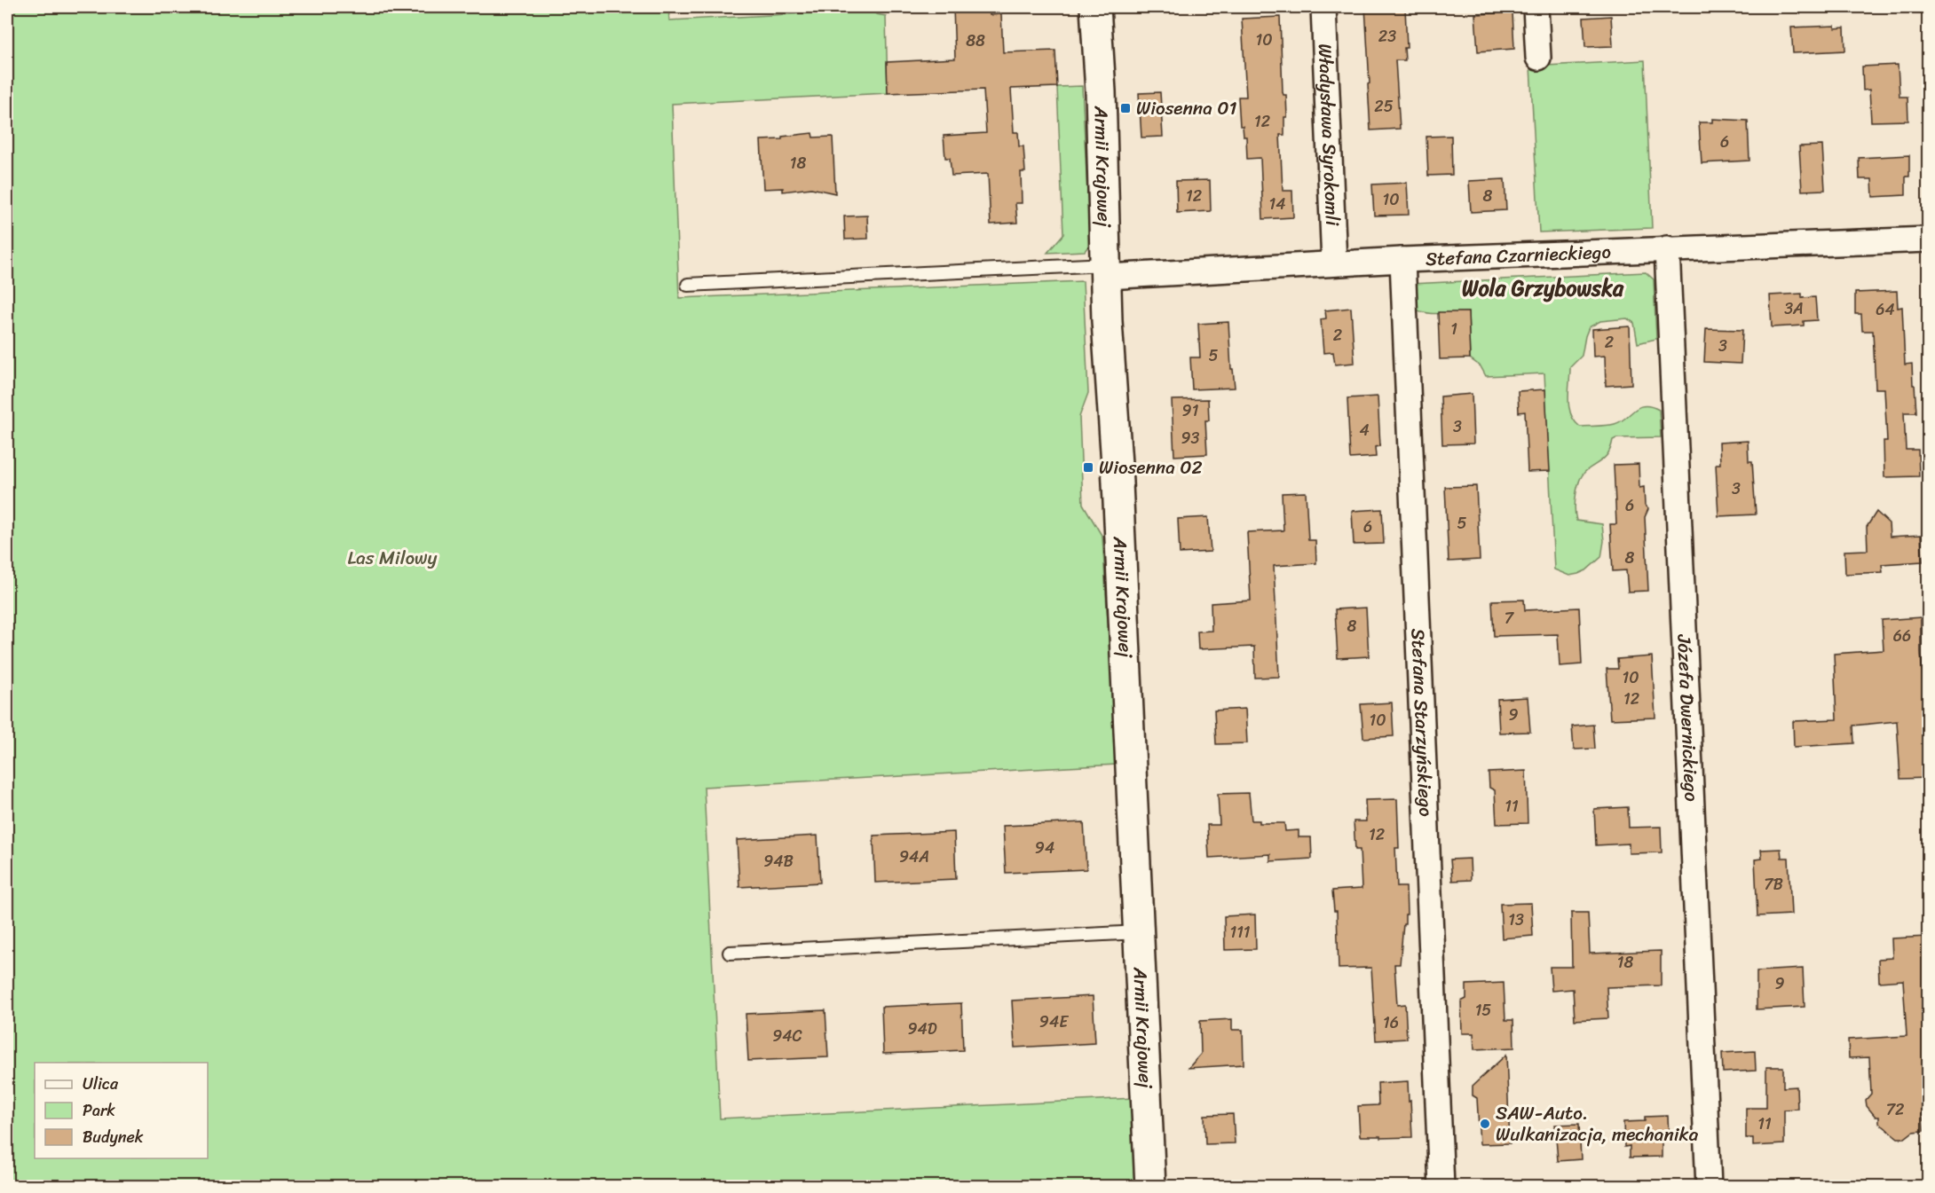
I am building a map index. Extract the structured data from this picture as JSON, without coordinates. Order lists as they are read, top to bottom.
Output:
{
  "streets": {
    "street": [
      "Władysława Syrokomli",
      "Armii Krajowej",
      "Stefana Czarnieckiego",
      "Józefa Dwernickiego",
      "Stefana Starzyńskiego"
    ]
  },
  "crossings": [
    ["Władysława Syrokomli", "Stefana Czarnieckiego"],
    ["Armii Krajowej", "Stefana Czarnieckiego"],
    ["Stefana Czarnieckiego", "Józefa Dwernickiego"],
    ["Stefana Czarnieckiego", "Stefana Starzyńskiego"]
  ],
  "districts": ["Wola Grzybowska"],
  "parks": ["Las Milowy"],
  "places": {
    "transit": ["Wiosenna 01", "Wiosenna 02"],
    "other": ["SAW-Auto. Wulkanizacja, mechanika"]
  },
  "house_numbers": [
    "23",
    "10",
    "88",
    "25",
    "12",
    "6",
    "18",
    "12",
    "8",
    "10",
    "14",
    "3A",
    "64",
    "1",
    "2",
    "2",
    "3",
    "5",
    "91",
    "3",
    "4",
    "93",
    "3",
    "6",
    "5",
    "6",
    "8",
    "7",
    "8",
    "66",
    "10",
    "12",
    "9",
    "10",
    "11",
    "12",
    "94",
    "94A",
    "94B",
    "7B",
    "13",
    "111",
    "18",
    "9",
    "15",
    "94E",
    "16",
    "94D",
    "94C",
    "72",
    "11"
  ],
  "legend": ["Ulica", "Park", "Budynek"]
}
